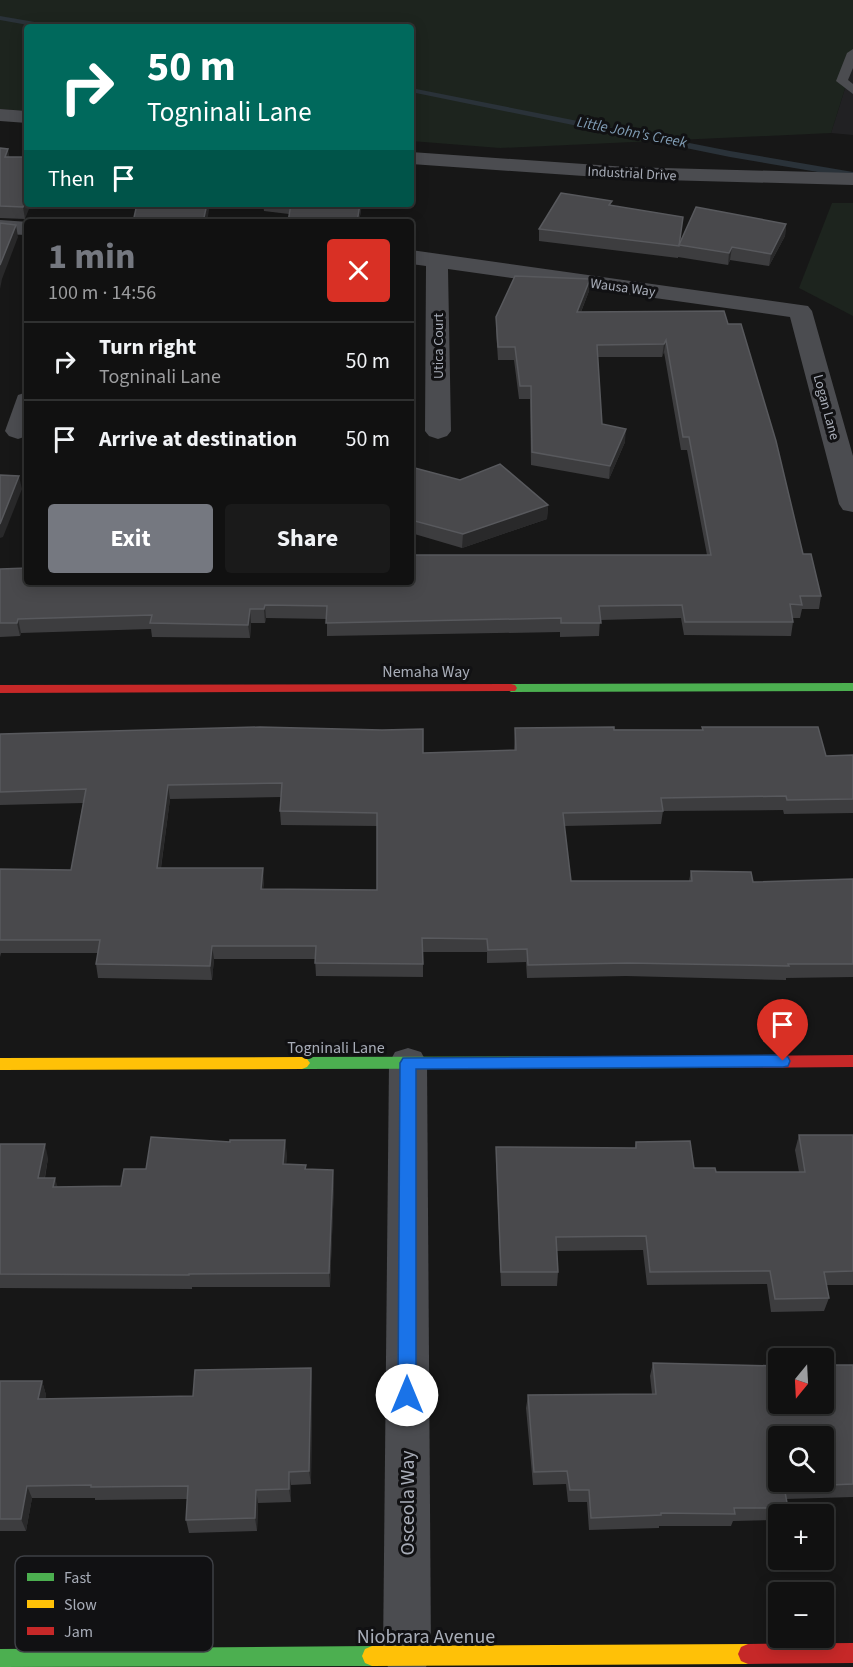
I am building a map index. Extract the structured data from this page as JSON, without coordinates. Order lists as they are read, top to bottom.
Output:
{
  "streets": {
    "street": [
      "Industrial Drive",
      "Wausa Way",
      "Utica Court",
      "Logan Lane",
      "Nemaha Way",
      "Togninali Lane",
      "Osceola Way",
      "Niobrara Avenue"
    ]
  },
  "crossings": [
    ["Wausa Way", "Utica Court"],
    ["Wausa Way", "Logan Lane"],
    ["Togninali Lane", "Osceola Way"],
    ["Osceola Way", "Niobrara Avenue"]
  ],
  "water": ["Little John's Creek"],
  "legend": ["Fast", "Slow", "Jam"],
  "north": "bottom",
  "page": {
    "turn": ["50 m", "Togninali Lane"],
    "then": "Then",
    "heading": ["1 min", "100 m · 14:56"],
    "list": [
      {
        "name": "Turn right",
        "note": "Togninali Lane",
        "value": "50 m"
      },
      {
        "name": "Arrive at destination",
        "value": "50 m"
      }
    ],
    "buttons": ["Exit", "Share"],
    "map_buttons": ["+", "−"]
  }
}
